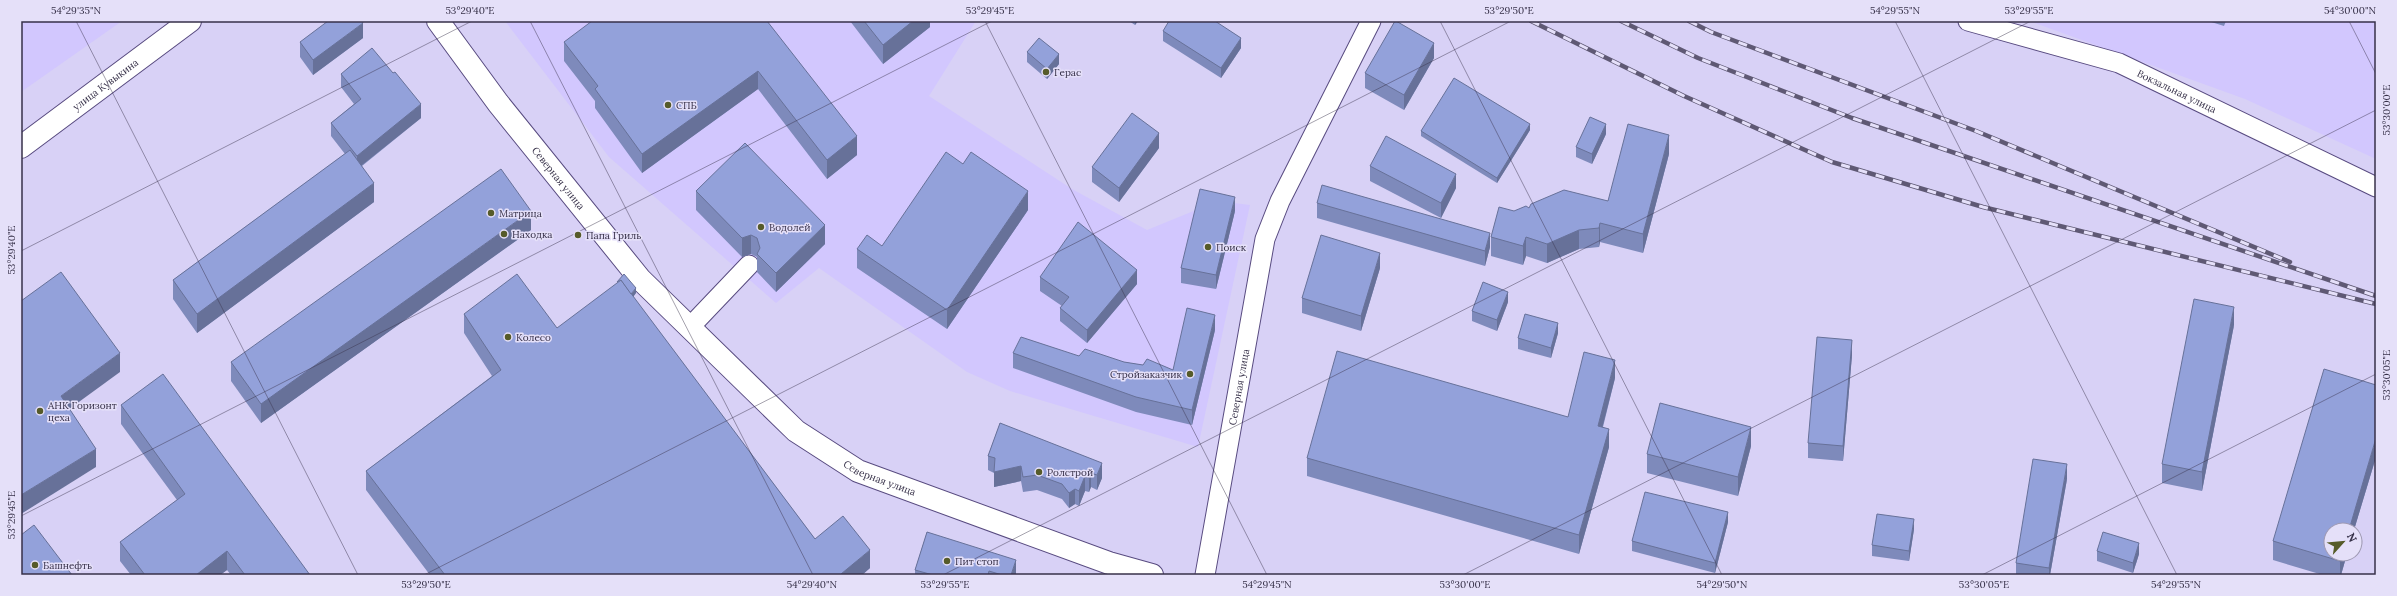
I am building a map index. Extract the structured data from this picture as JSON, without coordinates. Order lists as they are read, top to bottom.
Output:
{
  "streets": {
    "main road": ["улица Кувыкина", "Северная улица"],
    "street": ["Вокзальная улица"]
  },
  "places": [
    "Герас",
    "СПБ",
    "Матрица",
    "Водолей",
    "Находка",
    "Папа Гриль",
    "Поиск",
    "Колесо",
    "Стройзаказчик",
    "АНК Горизонт цеха",
    "Ролстрой",
    "Пит стоп",
    "Башнефть"
  ],
  "north": "top right",
  "coordinates": [
    "54°29'35\"N",
    "53°29'40\"E",
    "53°29'45\"E",
    "53°29'50\"E",
    "54°29'55\"N",
    "53°29'55\"E",
    "54°30'00\"N",
    "53°30'00\"E",
    "53°30'05\"E",
    "54°29'40\"N",
    "54°29'45\"N",
    "54°29'50\"N"
  ]
}
